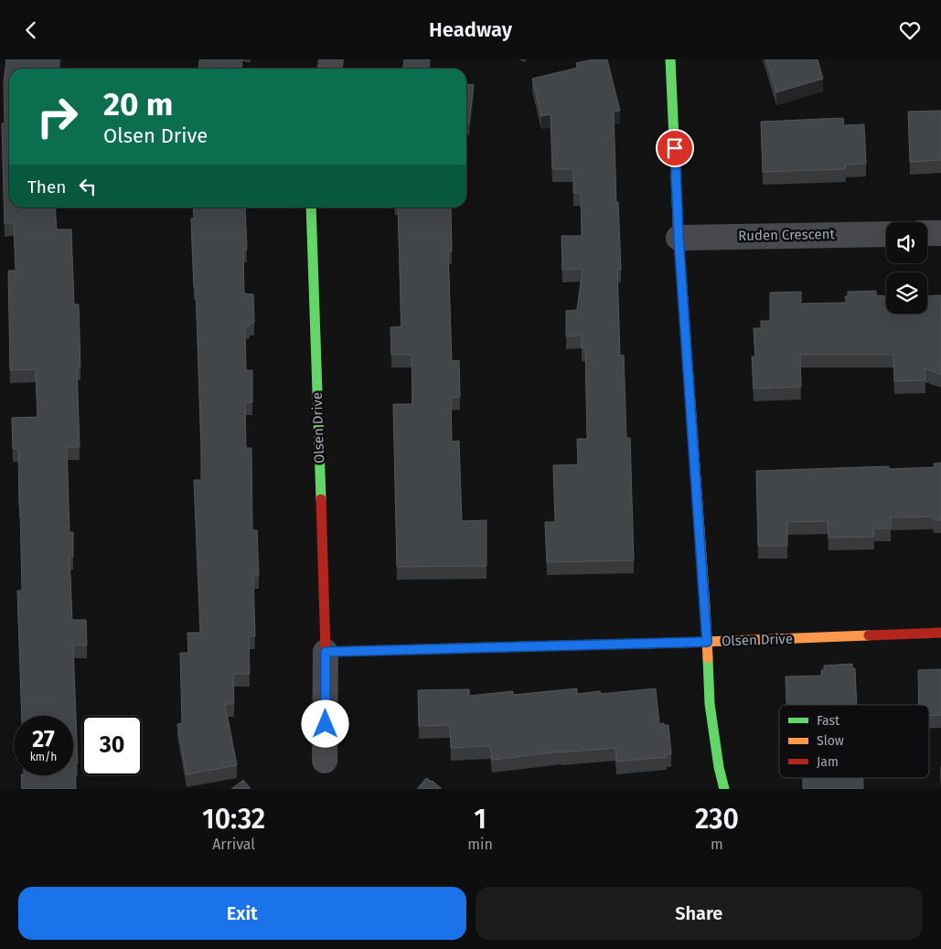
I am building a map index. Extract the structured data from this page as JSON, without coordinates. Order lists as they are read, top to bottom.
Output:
{
  "streets": {
    "street": ["Ruden Crescent", "Olsen Drive"]
  },
  "legend": ["Fast", "Slow", "Jam"],
  "page": {
    "header": "Headway",
    "turn": ["20 m", "Olsen Drive"],
    "then": "Then",
    "speed": "27 km/h",
    "limit": "30",
    "eta": [
      "10:32",
      "Arrival",
      "1",
      "min",
      "230",
      "m"
    ],
    "buttons": ["Exit", "Share"]
  }
}
